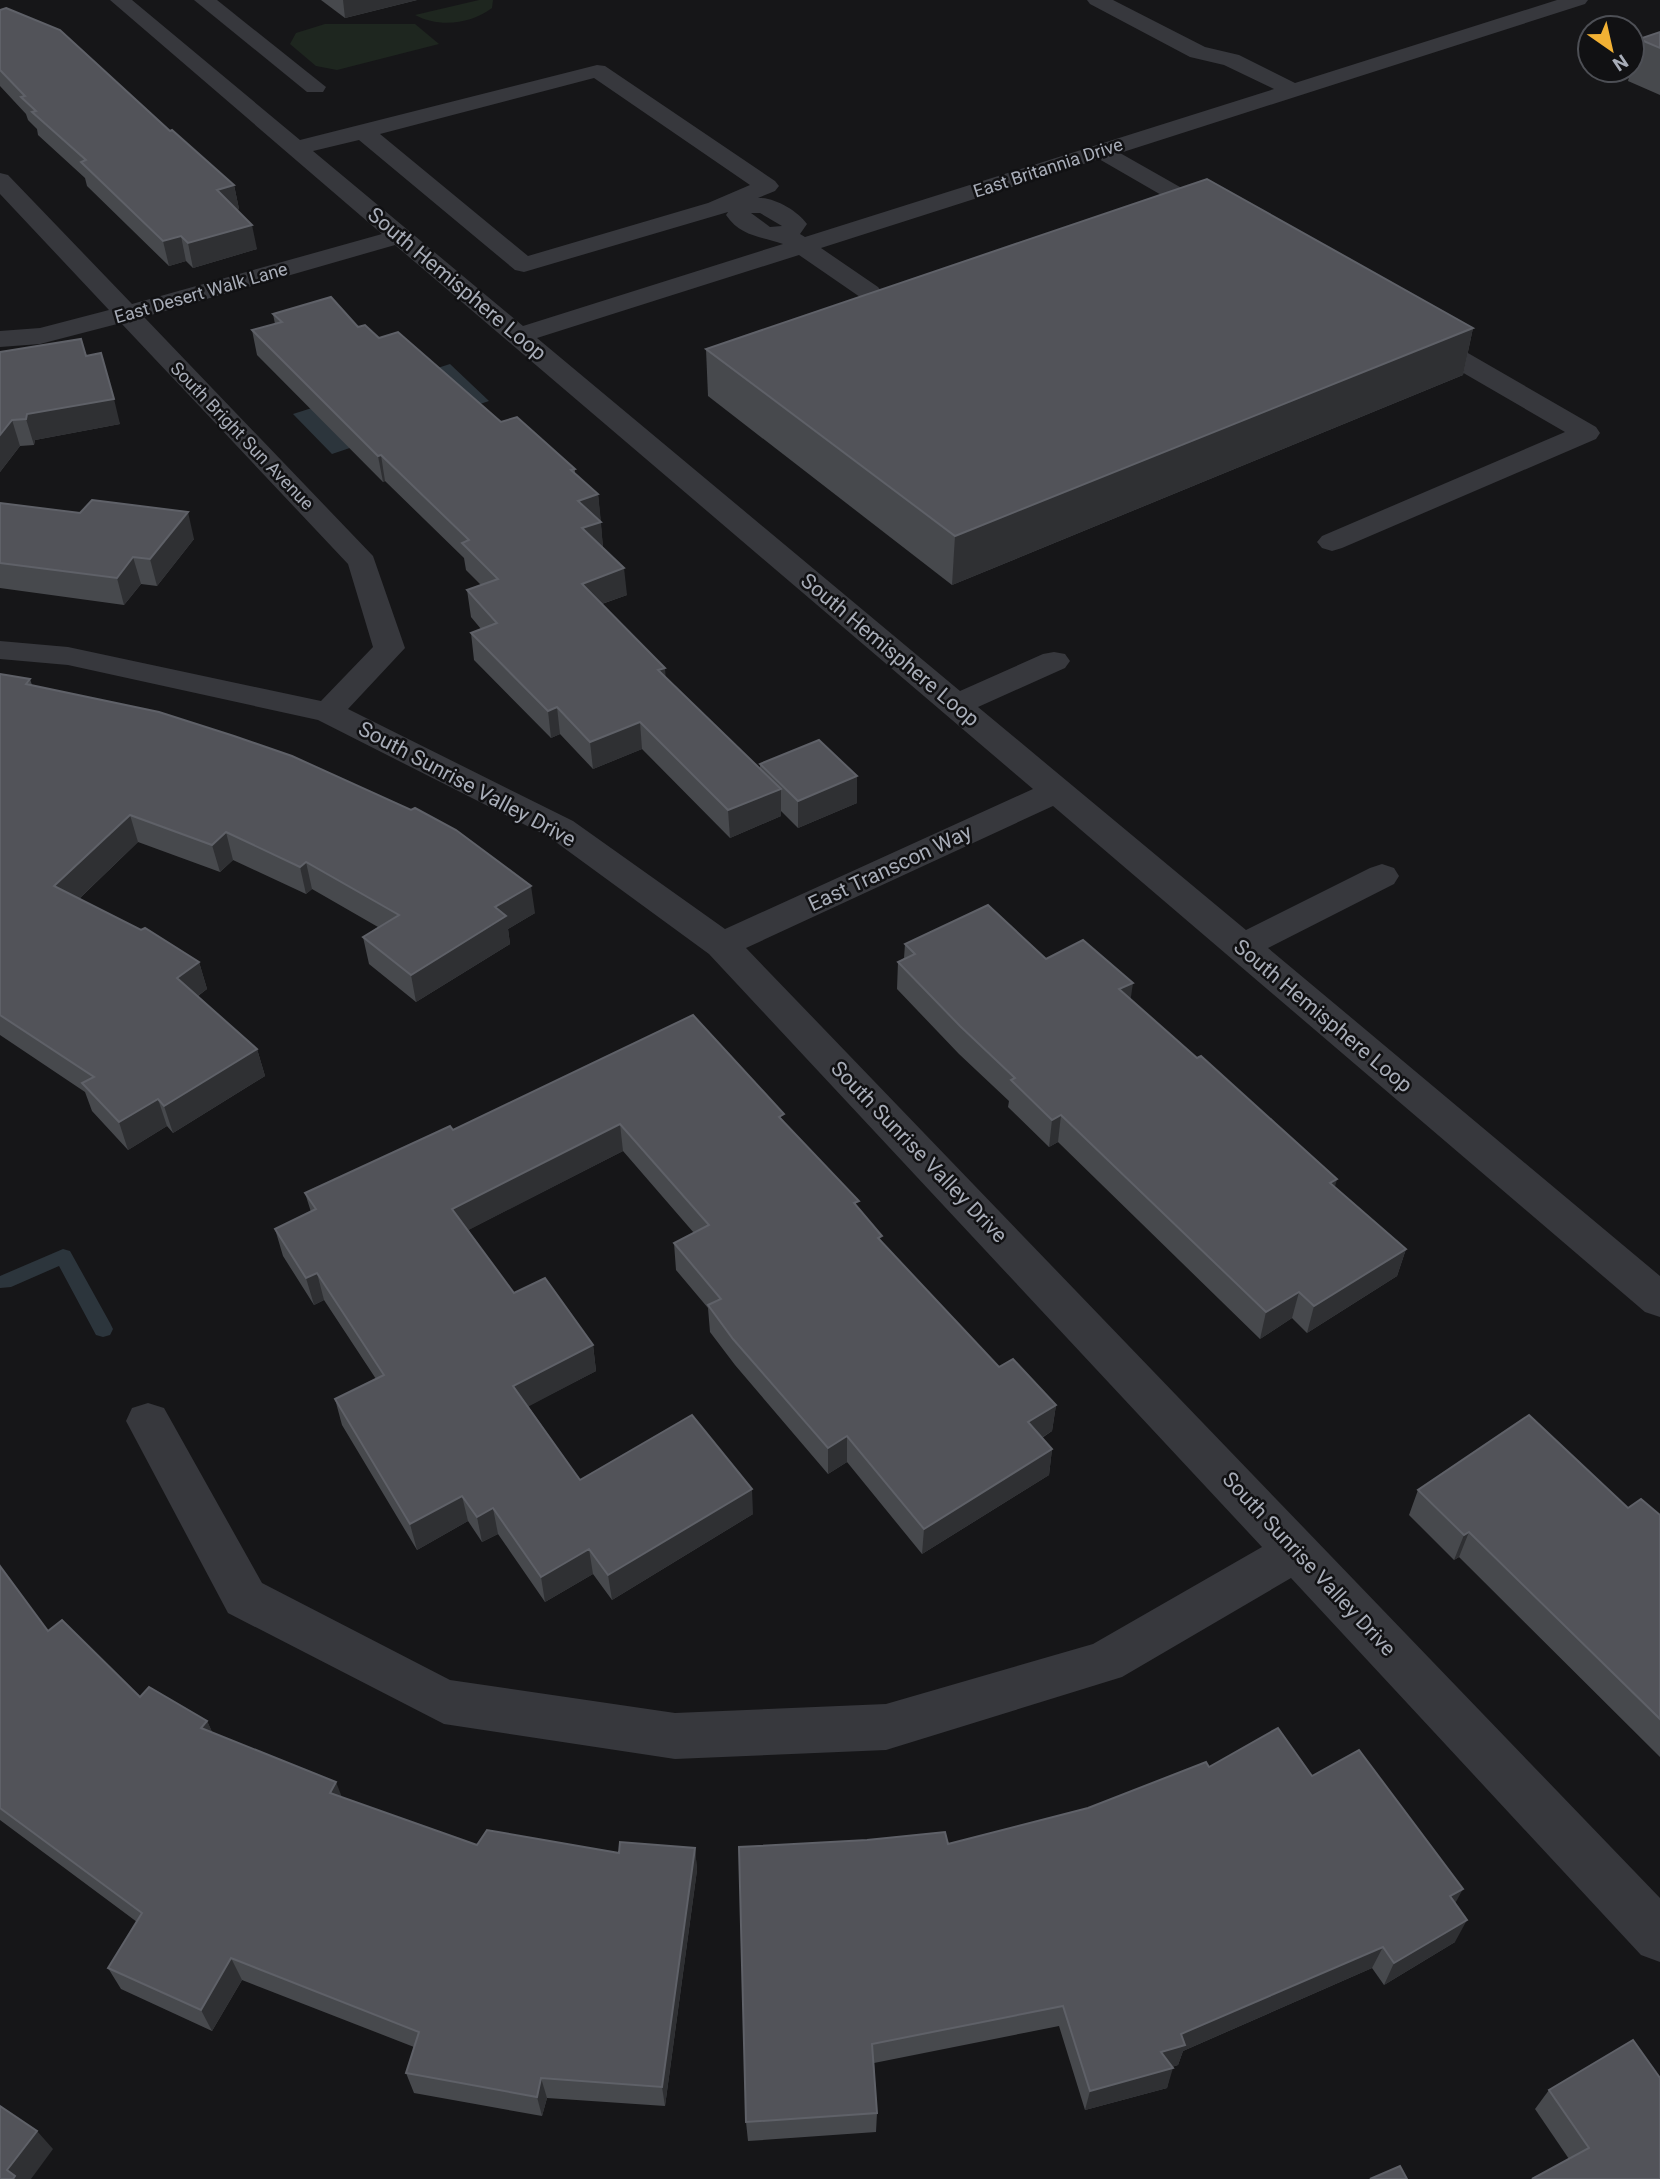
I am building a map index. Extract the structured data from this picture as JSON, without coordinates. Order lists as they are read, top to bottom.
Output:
{
  "streets": {
    "street": [
      "East Britannia Drive",
      "South Hemisphere Loop",
      "East Desert Walk Lane",
      "South Bright Sun Avenue",
      "South Sunrise Valley Drive",
      "East Transcon Way"
    ]
  },
  "crossings": [
    ["East Britannia Drive", "South Hemisphere Loop"],
    ["South Hemisphere Loop", "East Desert Walk Lane"],
    ["South Hemisphere Loop", "East Transcon Way"],
    ["East Desert Walk Lane", "South Bright Sun Avenue"],
    ["South Bright Sun Avenue", "South Sunrise Valley Drive"],
    ["South Sunrise Valley Drive", "East Transcon Way"]
  ],
  "north": "bottom right"
}
